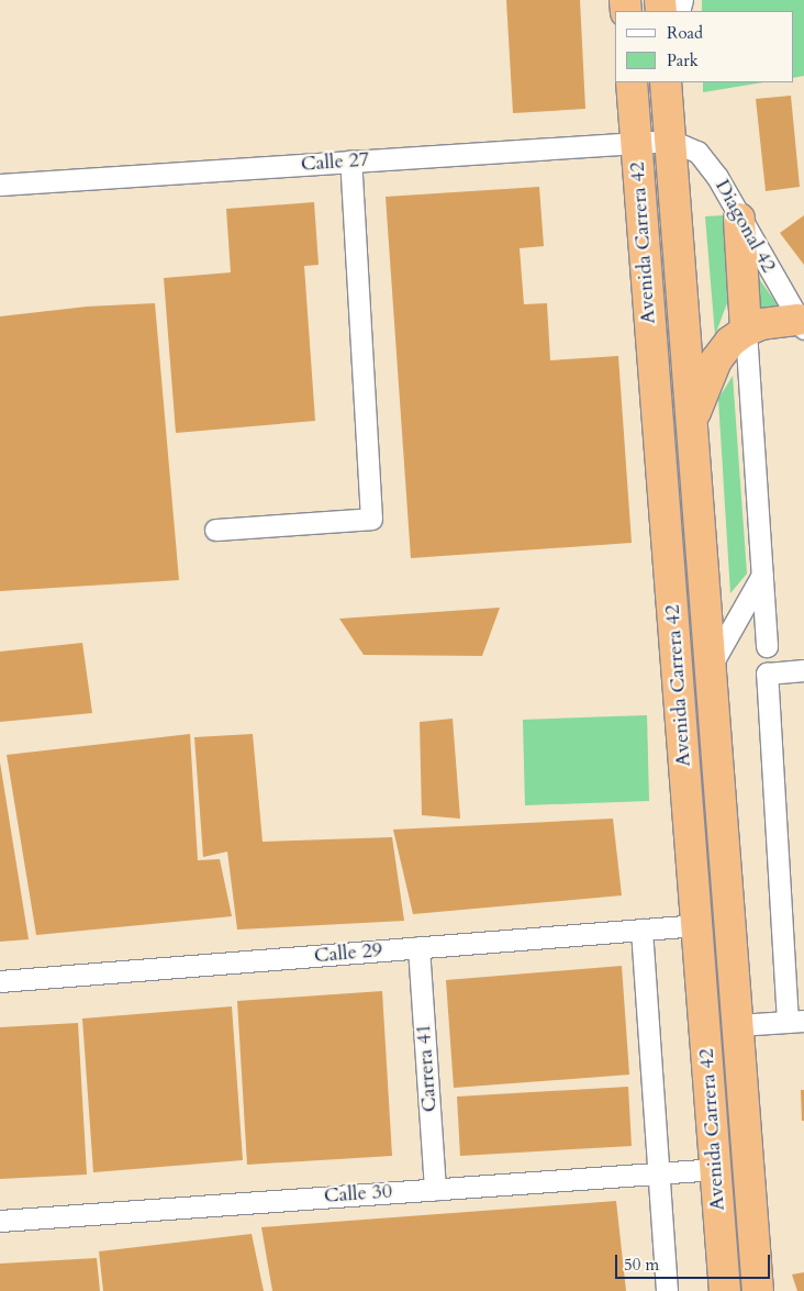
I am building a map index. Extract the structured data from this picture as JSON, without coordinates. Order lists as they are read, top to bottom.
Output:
{
  "streets": {
    "highway": ["Avenida Carrera 42"],
    "street": [
      "Calle 27",
      "Diagonal 42",
      "Calle 29",
      "Carrera 41",
      "Calle 30"
    ]
  },
  "crossings": [
    ["Calle 27", "Diagonal 42"],
    ["Calle 27", "Avenida Carrera 42"],
    ["Diagonal 42", "Avenida Carrera 42"],
    ["Avenida Carrera 42", "Calle 29"],
    ["Avenida Carrera 42", "Calle 30"],
    ["Calle 29", "Carrera 41"],
    ["Carrera 41", "Calle 30"]
  ],
  "legend": ["Road", "Park"],
  "scale_bar": "50 m"
}
